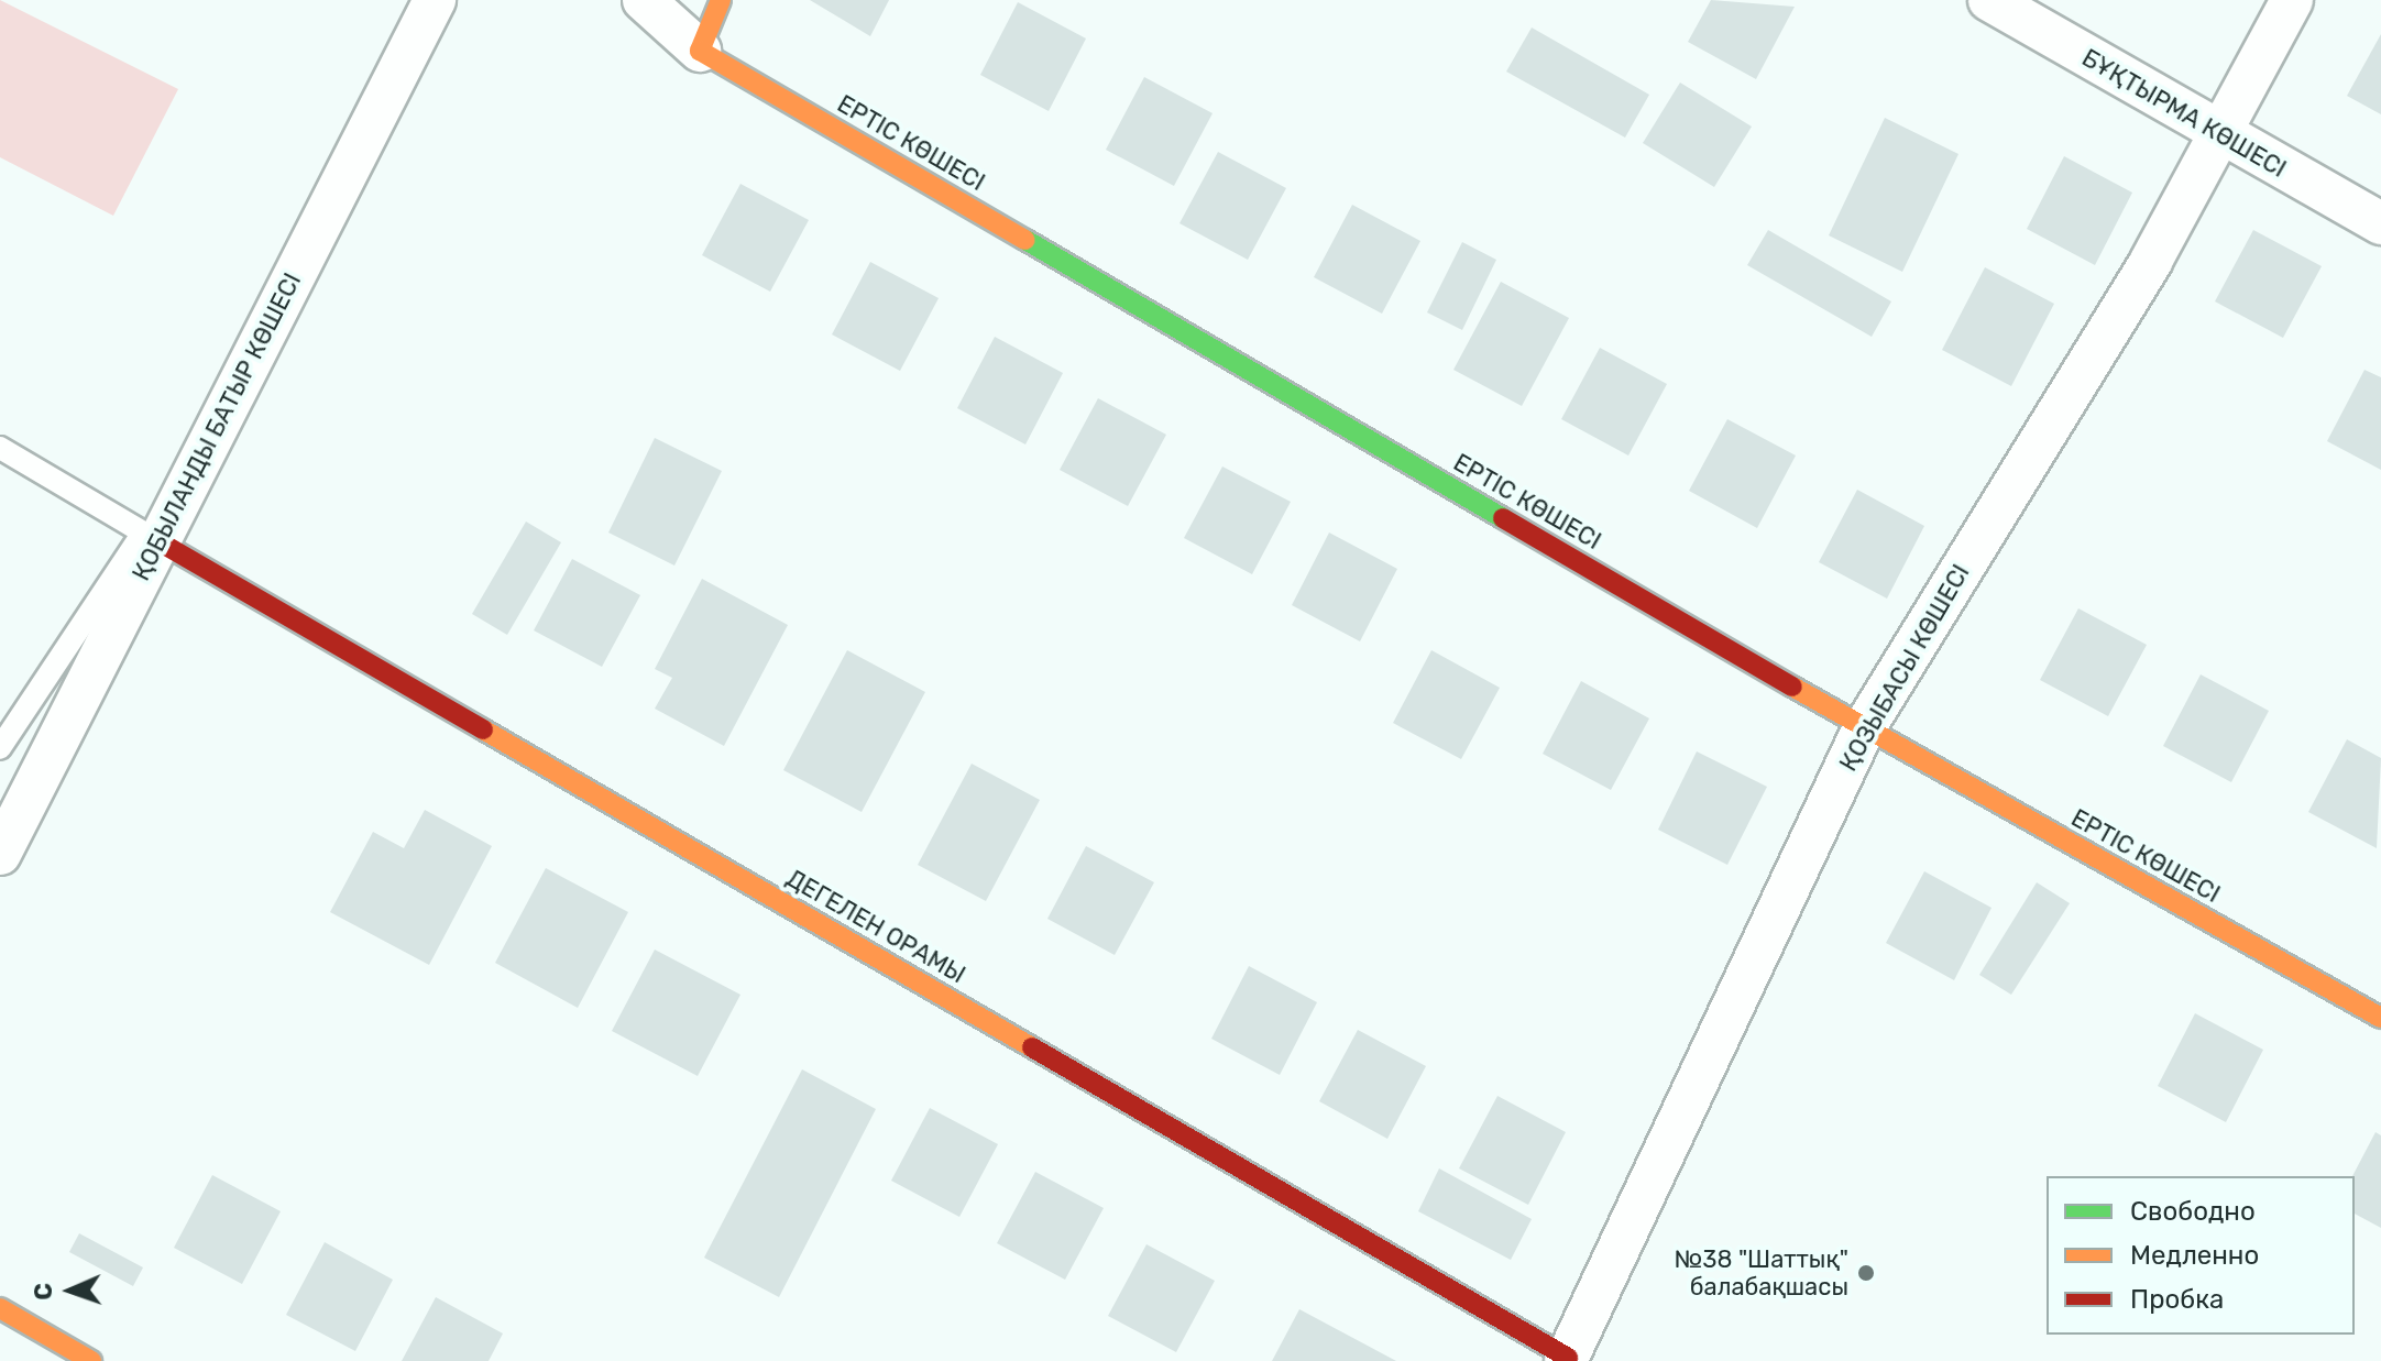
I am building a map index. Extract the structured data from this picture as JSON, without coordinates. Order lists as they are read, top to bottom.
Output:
{
  "streets": {
    "street": [
      "БҰҚТЫРМА КӨШЕСІ",
      "ЕРТІС КӨШЕСІ",
      "ҚОБЫЛАНДЫ БАТЫР КӨШЕСІ",
      "ҚОЗЫБАСЫ КӨШЕСІ",
      "ДЕГЕЛЕН ОРАМЫ"
    ]
  },
  "crossings": [
    ["БҰҚТЫРМА КӨШЕСІ", "ҚОЗЫБАСЫ КӨШЕСІ"],
    ["ЕРТІС КӨШЕСІ", "ҚОЗЫБАСЫ КӨШЕСІ"],
    ["ҚОБЫЛАНДЫ БАТЫР КӨШЕСІ", "ДЕГЕЛЕН ОРАМЫ"],
    ["ҚОЗЫБАСЫ КӨШЕСІ", "ДЕГЕЛЕН ОРАМЫ"]
  ],
  "places": ["№38 \"Шаттық\" балабақшасы"],
  "legend": ["Свободно", "Медленно", "Пробка"],
  "north": "left"
}
